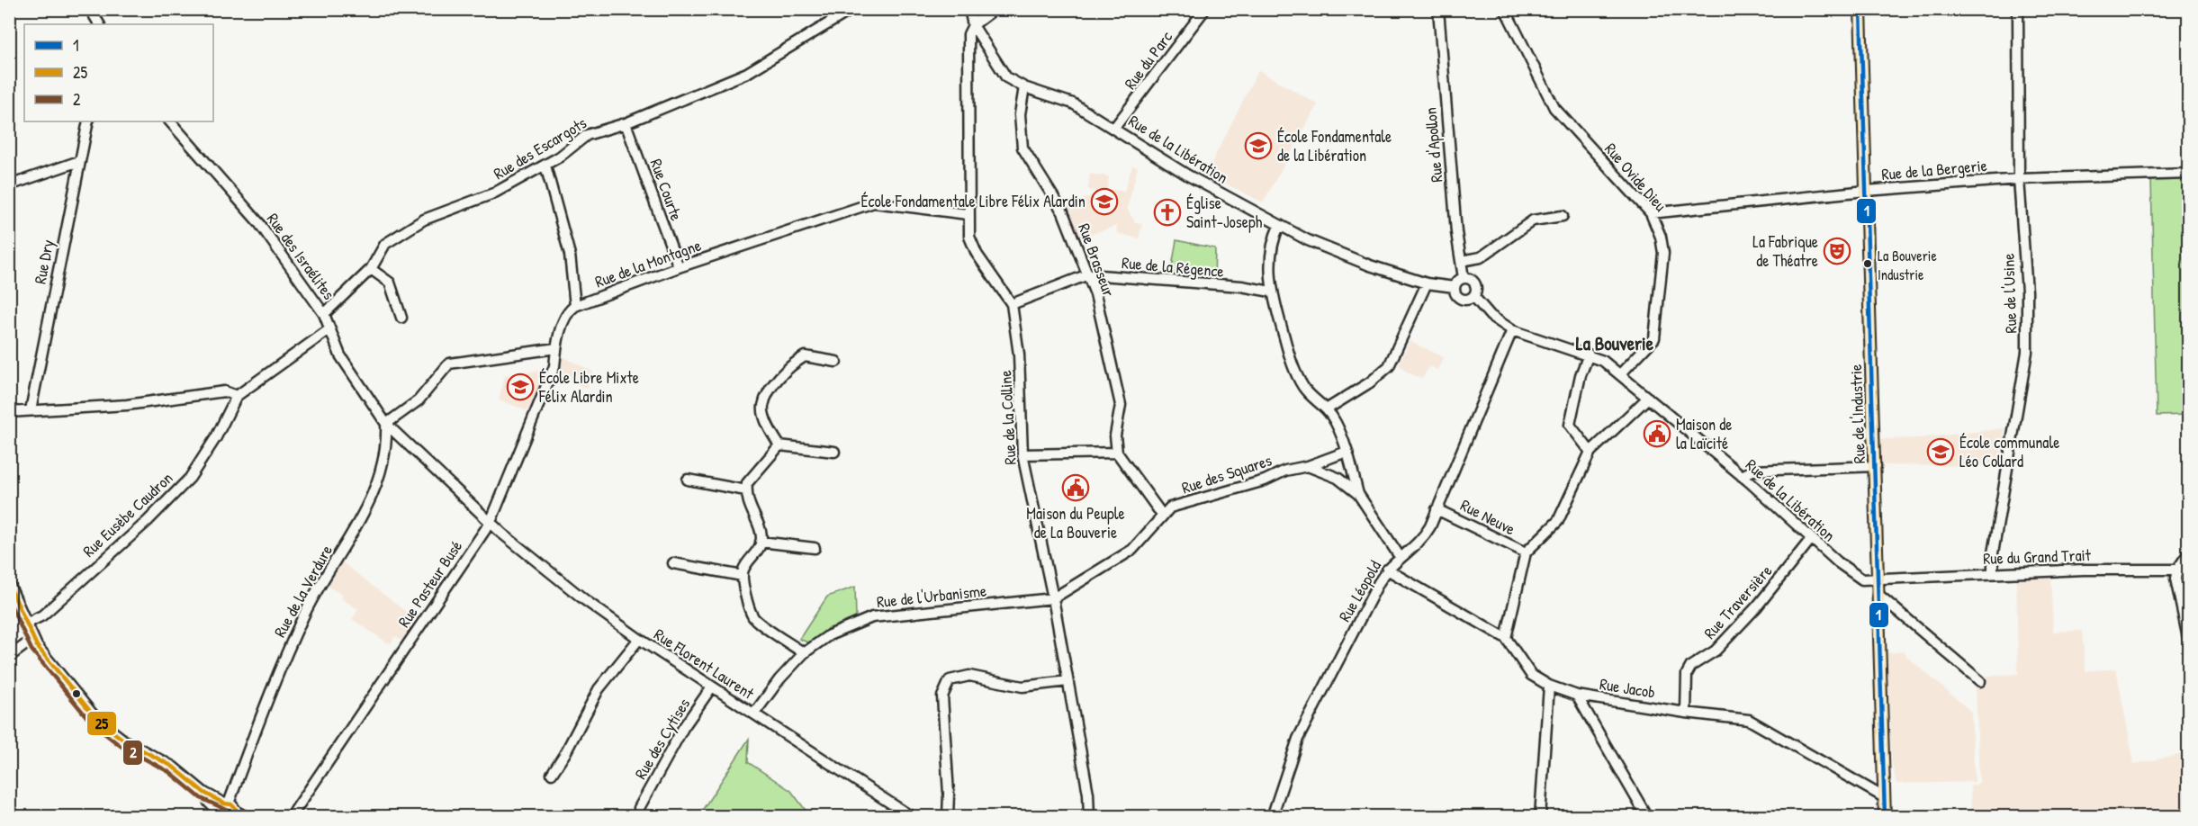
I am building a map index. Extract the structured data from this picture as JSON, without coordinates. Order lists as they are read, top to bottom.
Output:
{
  "streets": {
    "main road": ["Rue de l'Industrie"],
    "street": [
      "Rue du Parc",
      "Rue d'Apollon",
      "Rue des Escargots",
      "Rue de la Libération",
      "Rue de la Bergerie",
      "Rue Ovide Dieu",
      "Rue Courte",
      "Rue des Israélites",
      "Rue Brasseur",
      "Rue Dry",
      "Rue de la Montagne",
      "Rue de la Régence",
      "Rue de l'Usine",
      "Rue de la Colline",
      "Rue des Squares",
      "Rue Eusèbe Caudron",
      "Rue Neuve",
      "Rue du Grand Trait",
      "Rue Pasteur Busé",
      "Rue de la Verdure",
      "Rue Léopold",
      "Rue de l'Urbanisme",
      "Rue Traversière",
      "Rue Florent Laurent",
      "Rue Jacob",
      "Rue des Cytises"
    ]
  },
  "crossings": [
    ["Rue du Parc", "Rue de la Libération"],
    ["Rue d'Apollon", "Rue de la Libération"],
    ["Rue des Escargots", "Rue Courte"],
    ["Rue des Escargots", "Rue des Israélites"],
    ["Rue de la Libération", "Rue Ovide Dieu"],
    ["Rue de la Libération", "Rue Brasseur"],
    ["Rue de la Libération", "Rue de l'Industrie"],
    ["Rue de la Libération", "Rue de la Colline"],
    ["Rue de la Libération", "Rue du Grand Trait"],
    ["Rue de la Libération", "Rue Léopold"],
    ["Rue de la Libération", "Rue Traversière"],
    ["Rue de la Bergerie", "Rue Ovide Dieu"],
    ["Rue de la Bergerie", "Rue de l'Usine"],
    ["Rue de la Bergerie", "Rue de l'Industrie"],
    ["Rue Courte", "Rue de la Montagne"],
    ["Rue des Israélites", "Rue Eusèbe Caudron"],
    ["Rue des Israélites", "Rue de la Verdure"],
    ["Rue des Israélites", "Rue Florent Laurent"],
    ["Rue Brasseur", "Rue de la Régence"],
    ["Rue de la Montagne", "Rue de la Colline"],
    ["Rue de la Régence", "Rue de la Colline"],
    ["Rue de l'Usine", "Rue du Grand Trait"],
    ["Rue de l'Industrie", "Rue du Grand Trait"],
    ["Rue de l'Industrie", "Rue Jacob"],
    ["Rue de la Colline", "Rue des Squares"],
    ["Rue de la Colline", "Rue de l'Urbanisme"],
    ["Rue des Squares", "Rue de l'Urbanisme"],
    ["Rue Neuve", "Rue Léopold"],
    ["Rue Pasteur Busé", "Rue Florent Laurent"],
    ["Rue de la Verdure", "Rue Florent Laurent"],
    ["Rue Léopold", "Rue Jacob"],
    ["Rue de l'Urbanisme", "Rue Florent Laurent"],
    ["Rue Traversière", "Rue Jacob"],
    ["Rue Florent Laurent", "Rue des Cytises"]
  ],
  "districts": ["La Bouverie"],
  "places": {
    "school or university": [
      "École Fondamentale de la Libération",
      "École Fondamentale Libre Félix Alardin",
      "École Libre Mixte Félix Alardin",
      "École communale Léo Collard"
    ],
    "church": ["Église Saint-Joseph"],
    "theatre": ["La Fabrique de Théatre"],
    "other": ["La Bouverie Industrie"],
    "public building": ["Maison de la Laïcité", "Maison du Peuple de La Bouverie"]
  },
  "lines": ["transit line 1", "transit line 25", "transit line 2"],
  "legend": ["1", "25", "2"]
}
